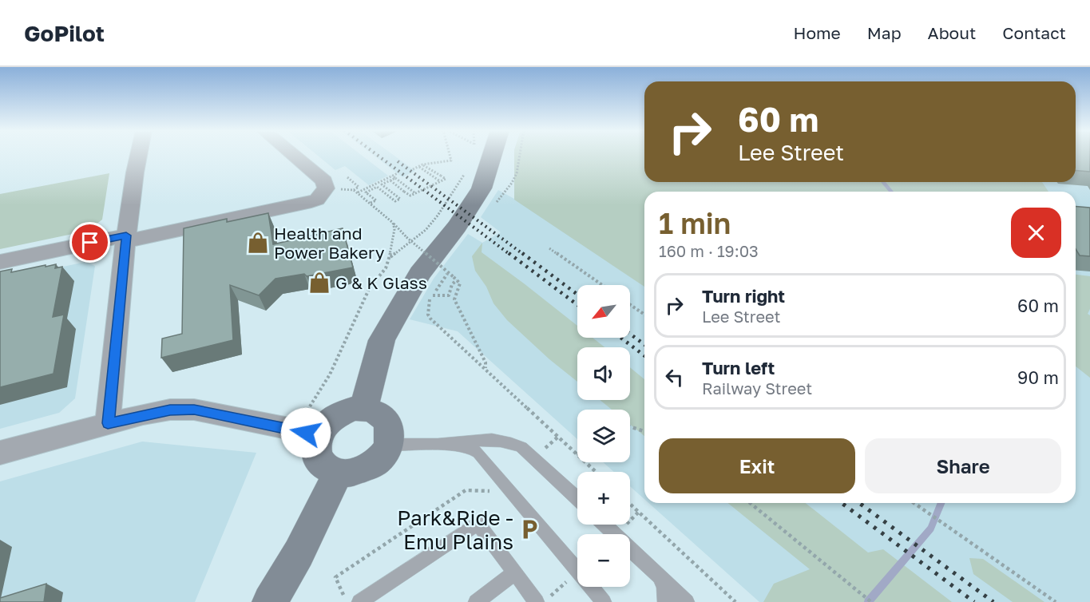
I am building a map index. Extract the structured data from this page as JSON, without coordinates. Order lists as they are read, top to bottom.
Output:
{
  "places": {
    "shop": ["Health and Power Bakery", "G & K Glass"],
    "parking": ["Park&Ride - Emu Plains"]
  },
  "north": "bottom left",
  "page": {
    "header": "GoPilot",
    "nav": [
      "Home",
      "Map",
      "About",
      "Contact"
    ],
    "turn": ["60 m", "Lee Street"],
    "heading": ["1 min", "160 m · 19:03"],
    "list": [
      {
        "name": "Turn right",
        "note": "Lee Street",
        "value": "60 m"
      },
      {
        "name": "Turn left",
        "note": "Railway Street",
        "value": "90 m"
      }
    ],
    "map_buttons": ["+", "−"],
    "buttons": ["Exit", "Share"]
  }
}
